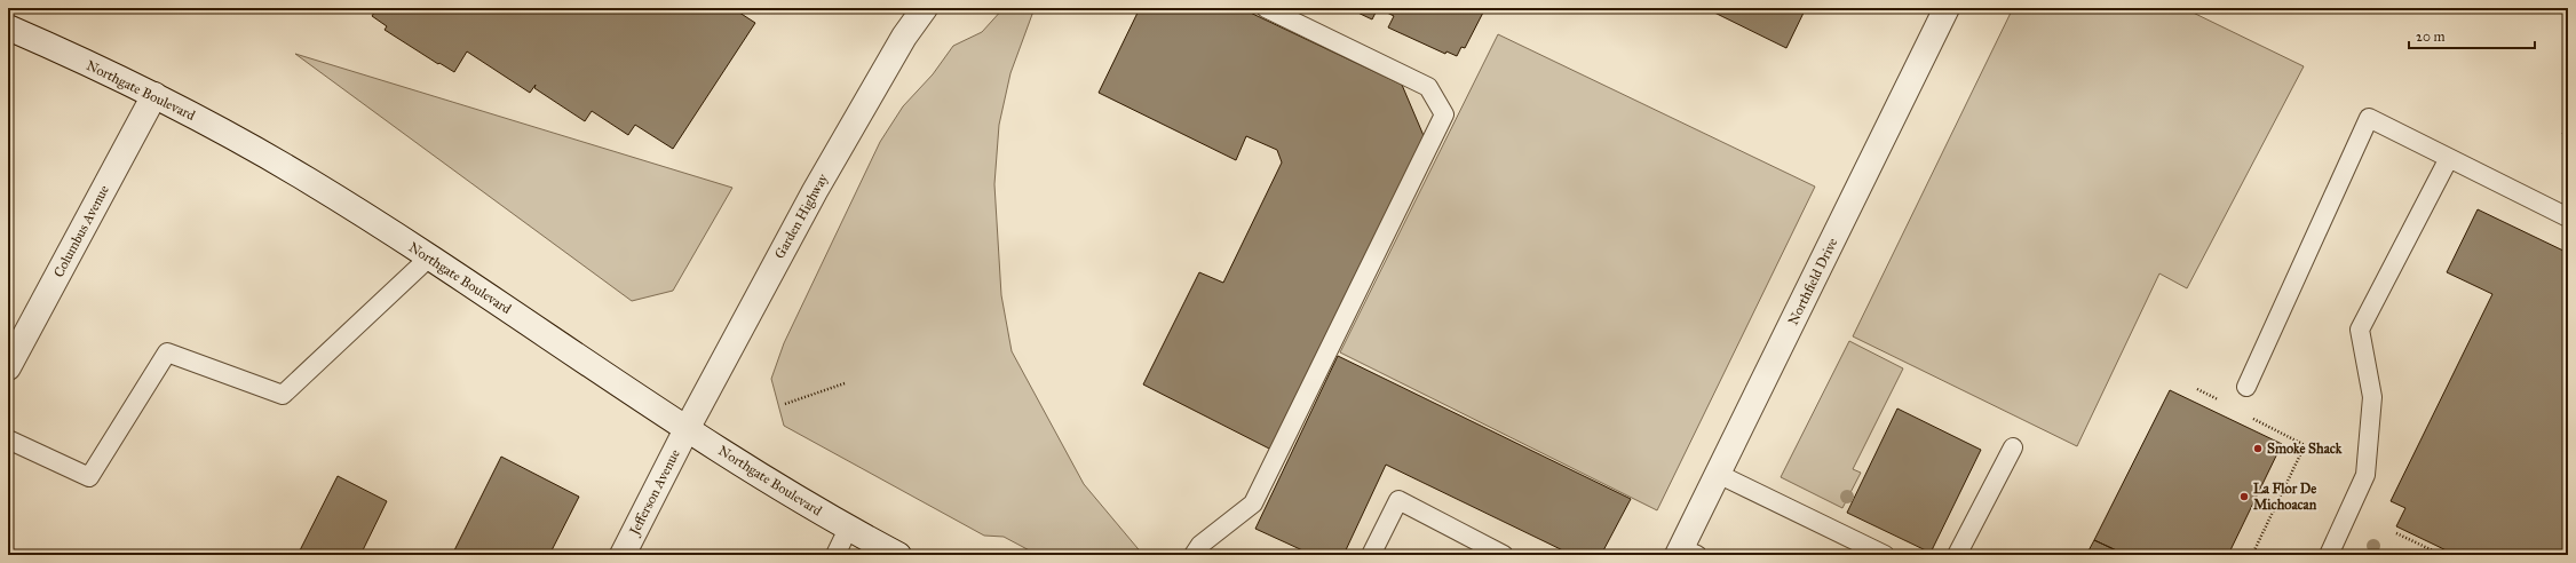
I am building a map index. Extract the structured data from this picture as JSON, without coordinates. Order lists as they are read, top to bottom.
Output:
{
  "streets": {
    "street": [
      "Northgate Boulevard",
      "Garden Highway",
      "Columbus Avenue",
      "Northfield Drive",
      "Jefferson Avenue"
    ]
  },
  "crossings": [
    ["Northgate Boulevard", "Garden Highway"],
    ["Northgate Boulevard", "Columbus Avenue"],
    ["Northgate Boulevard", "Jefferson Avenue"],
    ["Garden Highway", "Jefferson Avenue"]
  ],
  "places": ["Smoke Shack", "La Flor De Michoacan"],
  "scale_bar": "20 m"
}
